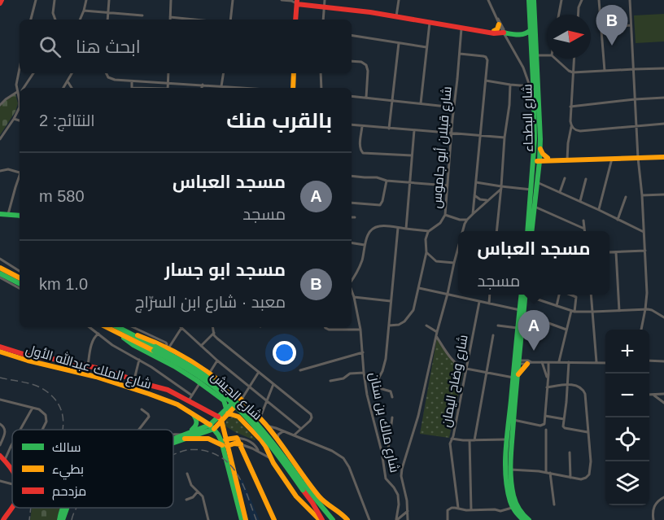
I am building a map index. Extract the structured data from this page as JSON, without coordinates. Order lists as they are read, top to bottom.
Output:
{
  "streets": {
    "main road": ["شارع البطحاء", "شارع الملك عبدالله الأول", "شارع الجيش"],
    "street": ["شارع قبلان أبو جاموس", "شارع وضاح اليمان", "شارع مالك بن سنان"]
  },
  "legend": ["سالك", "بطيء", "مزدحم"],
  "north": "right",
  "page": {
    "pins": ["B", "A"],
    "search": "ابحث هنا",
    "heading": ["بالقرب منك", "النتائج: 2"],
    "list": [
      {
        "mark": "A",
        "name": "مسجد العباس",
        "note": "مسجد",
        "value": "580 m"
      },
      {
        "mark": "B",
        "name": "مسجد ابو جسار",
        "note": "معبد · شارع ابن السرّاج",
        "value": "1.0 km"
      }
    ],
    "popup": ["مسجد العباس", "مسجد"],
    "map_buttons": ["+", "−"]
  }
}
